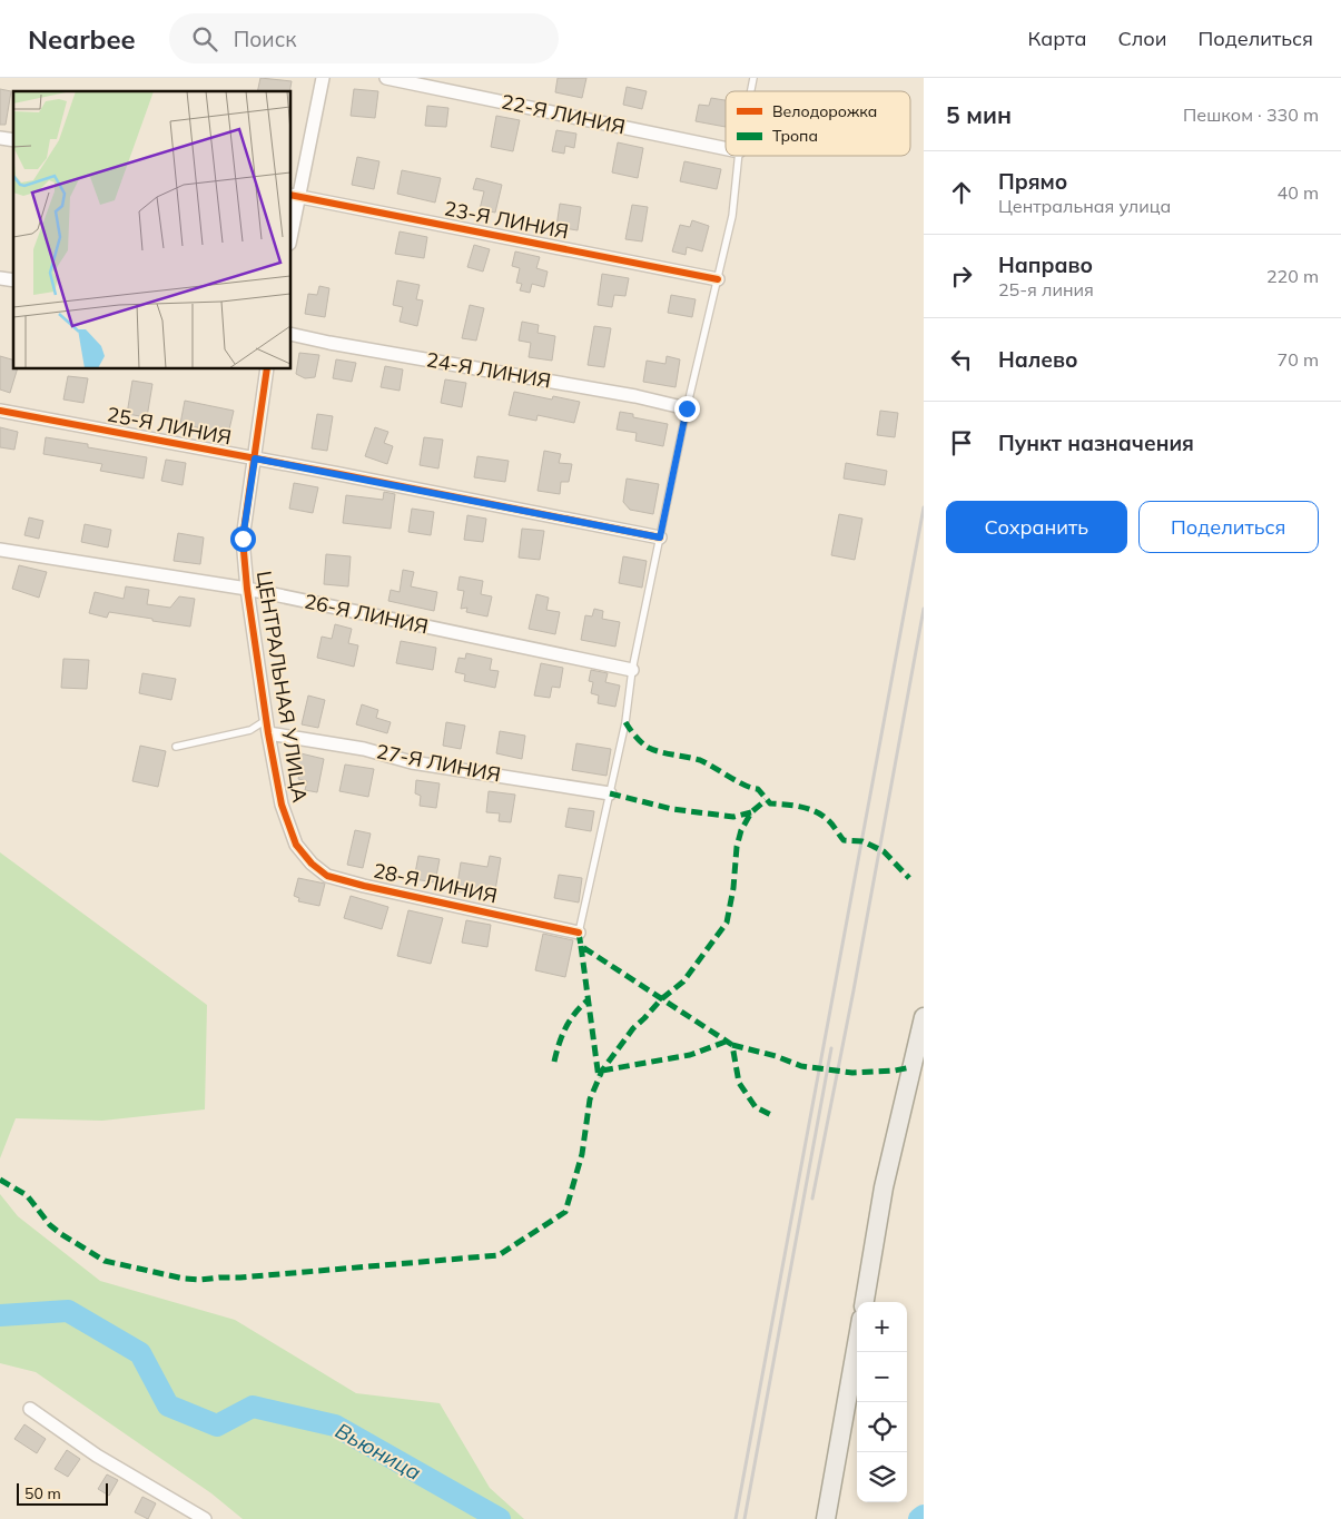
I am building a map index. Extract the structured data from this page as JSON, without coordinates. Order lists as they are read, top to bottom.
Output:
{
  "streets": {
    "street": [
      "22-Я ЛИНИЯ",
      "23-Я ЛИНИЯ",
      "24-Я ЛИНИЯ",
      "25-Я ЛИНИЯ",
      "26-Я ЛИНИЯ",
      "ЦЕНТРАЛЬНАЯ УЛИЦА",
      "27-Я ЛИНИЯ",
      "28-Я ЛИНИЯ"
    ]
  },
  "crossings": [
    ["25-Я ЛИНИЯ", "ЦЕНТРАЛЬНАЯ УЛИЦА"],
    ["26-Я ЛИНИЯ", "ЦЕНТРАЛЬНАЯ УЛИЦА"],
    ["ЦЕНТРАЛЬНАЯ УЛИЦА", "27-Я ЛИНИЯ"],
    ["ЦЕНТРАЛЬНАЯ УЛИЦА", "28-Я ЛИНИЯ"]
  ],
  "water": ["Вьюница"],
  "legend": ["Велодорожка", "Тропа"],
  "scale_bar": "50 m",
  "page": {
    "header": "Nearbee",
    "search": "Поиск",
    "nav": ["Карта", "Слои", "Поделиться"],
    "heading": ["5 мин", "Пешком · 330 m"],
    "list": [
      ["Прямо", "Центральная улица", "40 m"],
      ["Направо", "25-я линия", "220 m"],
      ["Налево", "70 m"],
      "Пункт назначения"
    ],
    "buttons": ["Сохранить", "Поделиться"],
    "map_buttons": ["+", "−"],
    "scale": "50 m"
  }
}
